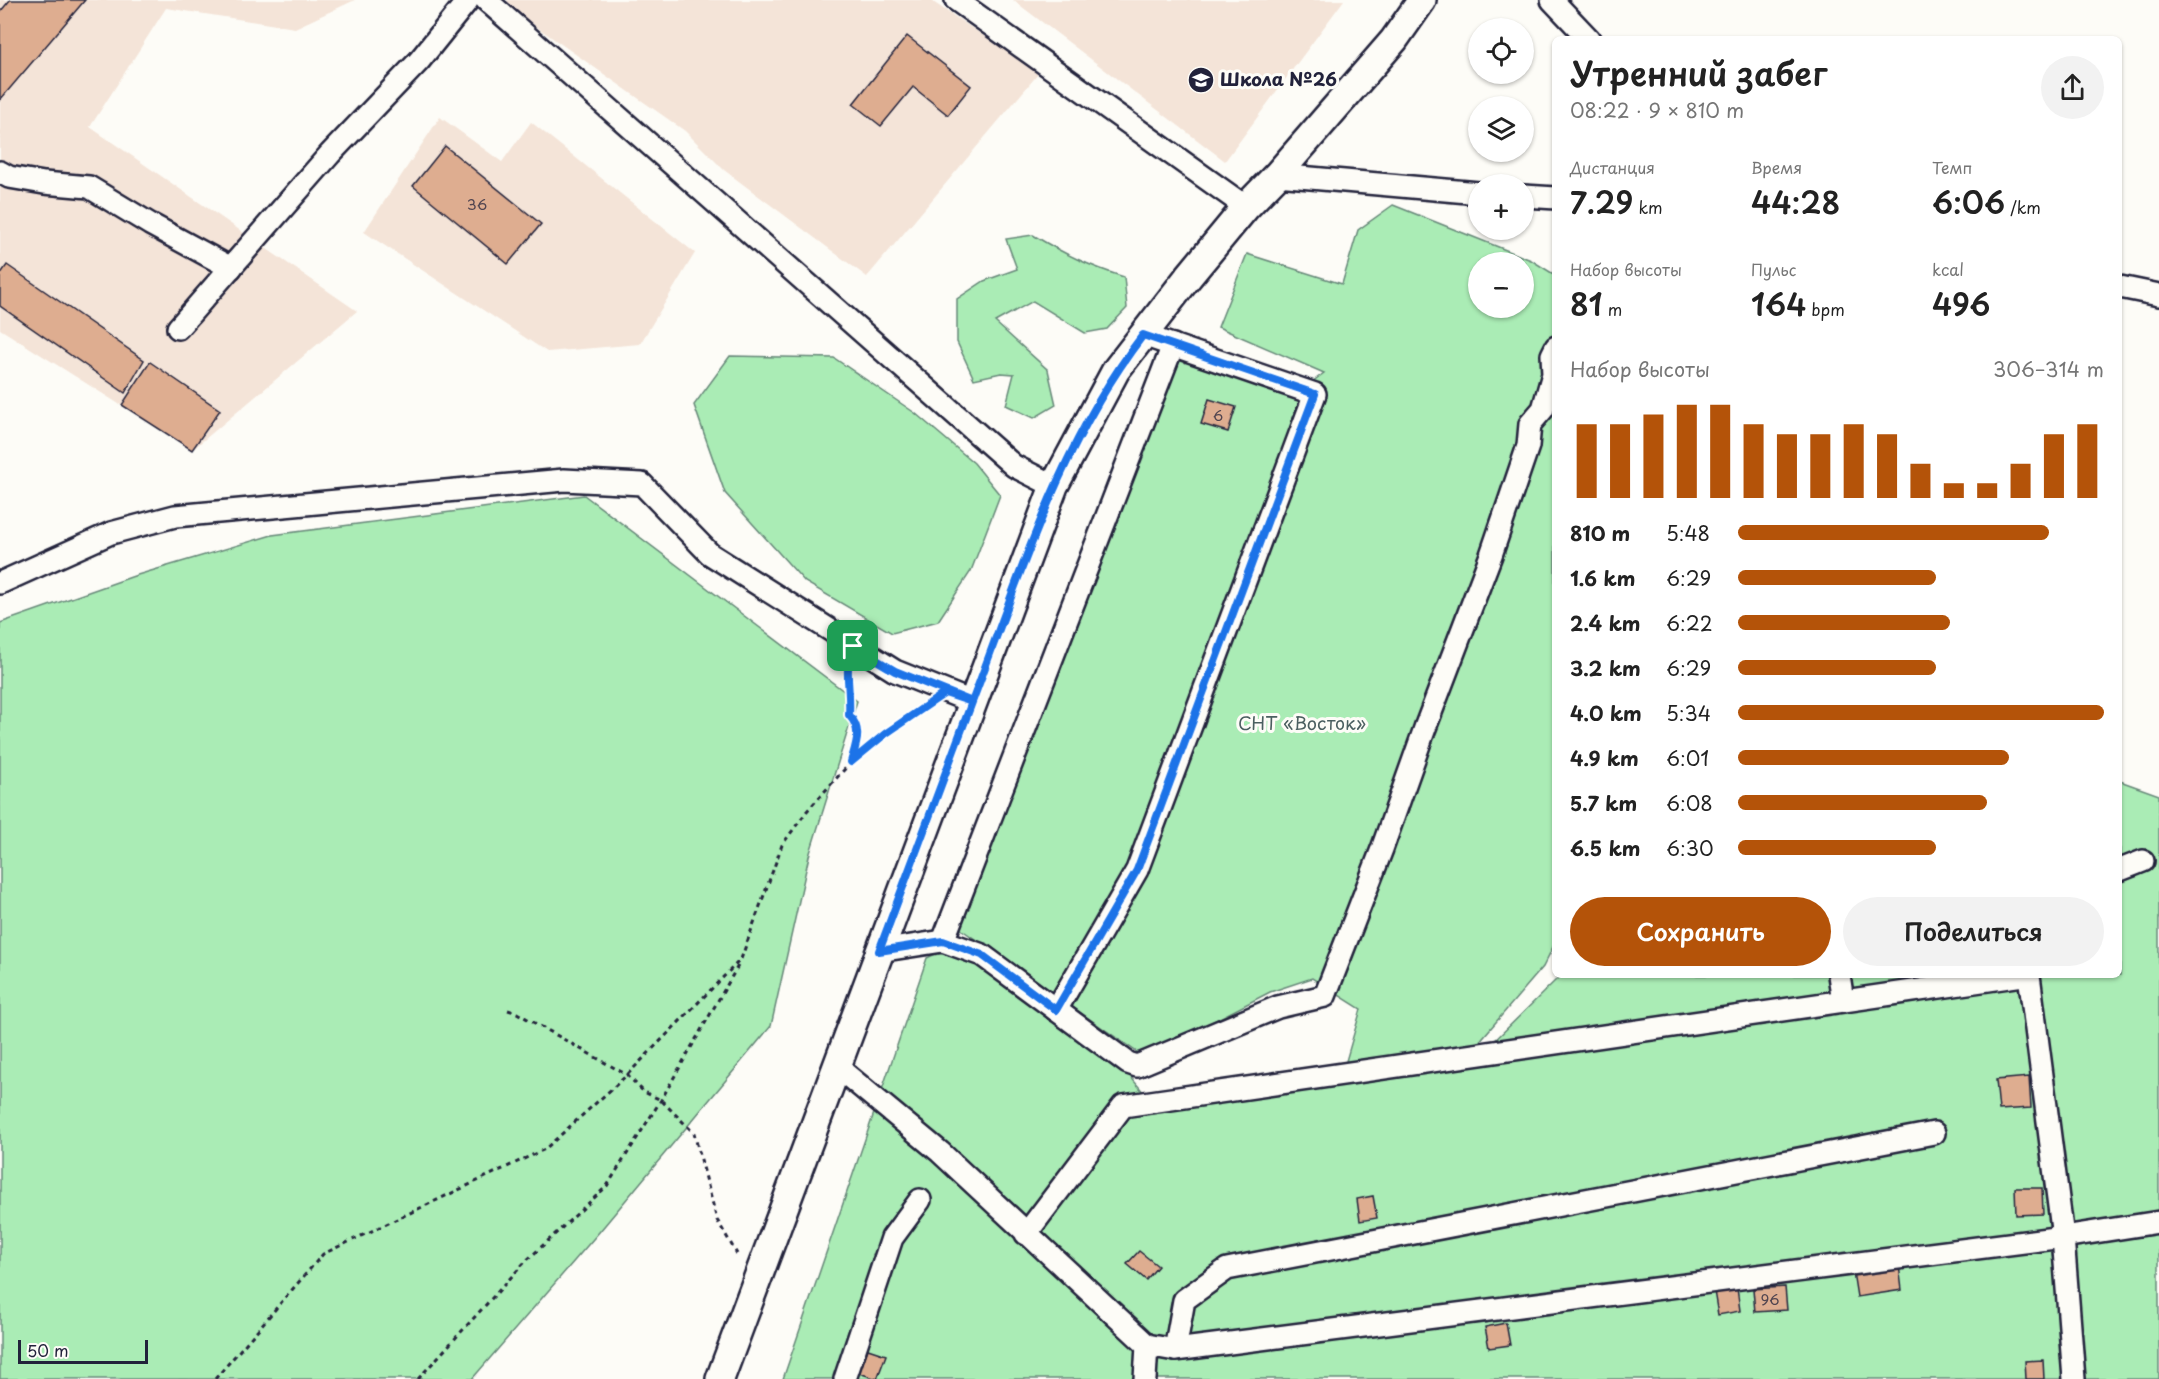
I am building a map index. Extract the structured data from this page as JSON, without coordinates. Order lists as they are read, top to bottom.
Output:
{
  "parks": ["СНТ «Восток»"],
  "places": {
    "school or university": ["Школа №26"]
  },
  "house_numbers": ["36", "6", "96"],
  "scale_bar": "50 m",
  "page": {
    "map_buttons": ["+", "−"],
    "heading": ["Утренний забег", "08:22 · 9 × 810 m"],
    "stats": [
      ["Дистанция", "7.29 km"],
      ["Время", "44:28"],
      ["Темп", "6:06 /km"],
      ["Набор высоты", "81 m"],
      ["Пульс", "164 bpm"],
      ["kcal", "496"]
    ],
    "chart": ["Набор высоты", "306–314 m"],
    "list": [
      {
        "name": "810 m",
        "note": "5:48"
      },
      {
        "name": "1.6 km",
        "note": "6:29"
      },
      {
        "name": "2.4 km",
        "note": "6:22"
      },
      {
        "name": "3.2 km",
        "note": "6:29"
      },
      {
        "name": "4.0 km",
        "note": "5:34"
      },
      {
        "name": "4.9 km",
        "note": "6:01"
      },
      {
        "name": "5.7 km",
        "note": "6:08"
      },
      {
        "name": "6.5 km",
        "note": "6:30"
      }
    ],
    "buttons": ["Сохранить", "Поделиться"],
    "scale": "50 m"
  }
}
